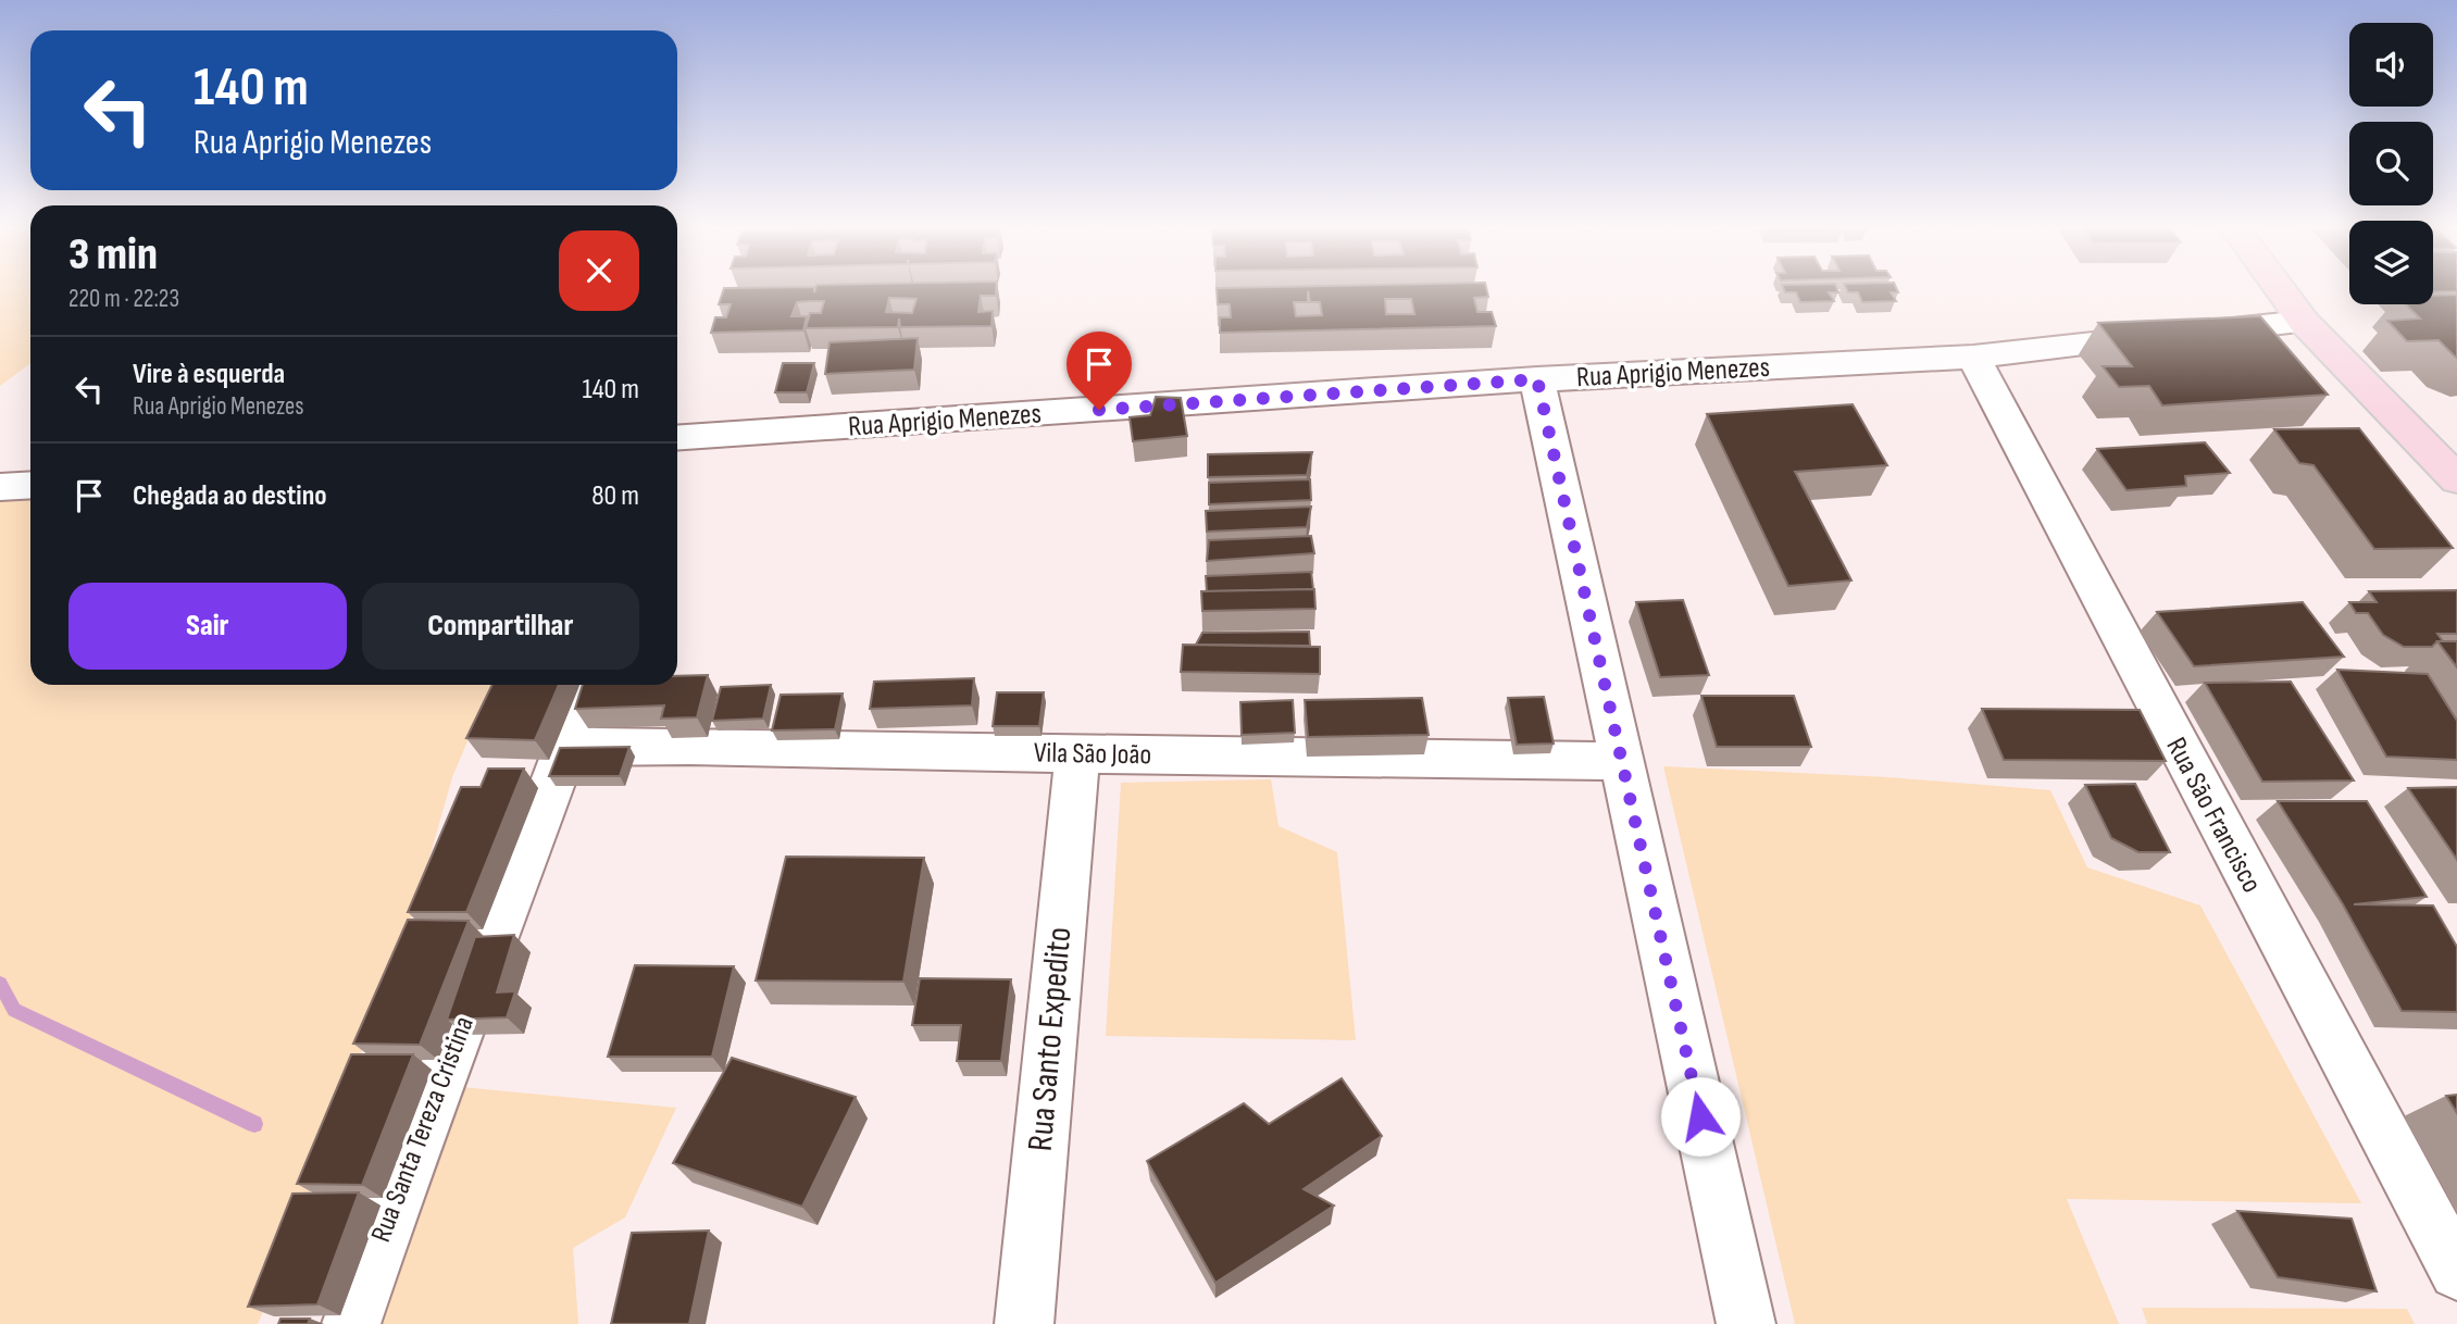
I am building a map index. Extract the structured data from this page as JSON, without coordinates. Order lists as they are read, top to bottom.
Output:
{
  "streets": {
    "street": [
      "Rua Aprigio Menezes",
      "Vila São João",
      "Rua São Francisco",
      "Rua Santo Expedito",
      "Rua Santa Tereza Cristina"
    ]
  },
  "crossings": [
    ["Rua Aprigio Menezes", "Rua São Francisco"],
    ["Vila São João", "Rua Santo Expedito"],
    ["Vila São João", "Rua Santa Tereza Cristina"]
  ],
  "page": {
    "turn": ["140 m", "Rua Aprigio Menezes"],
    "heading": ["3 min", "220 m · 22:23"],
    "list": [
      {
        "name": "Vire à esquerda",
        "note": "Rua Aprigio Menezes",
        "value": "140 m"
      },
      {
        "name": "Chegada ao destino",
        "value": "80 m"
      }
    ],
    "buttons": ["Sair", "Compartilhar"]
  }
}
